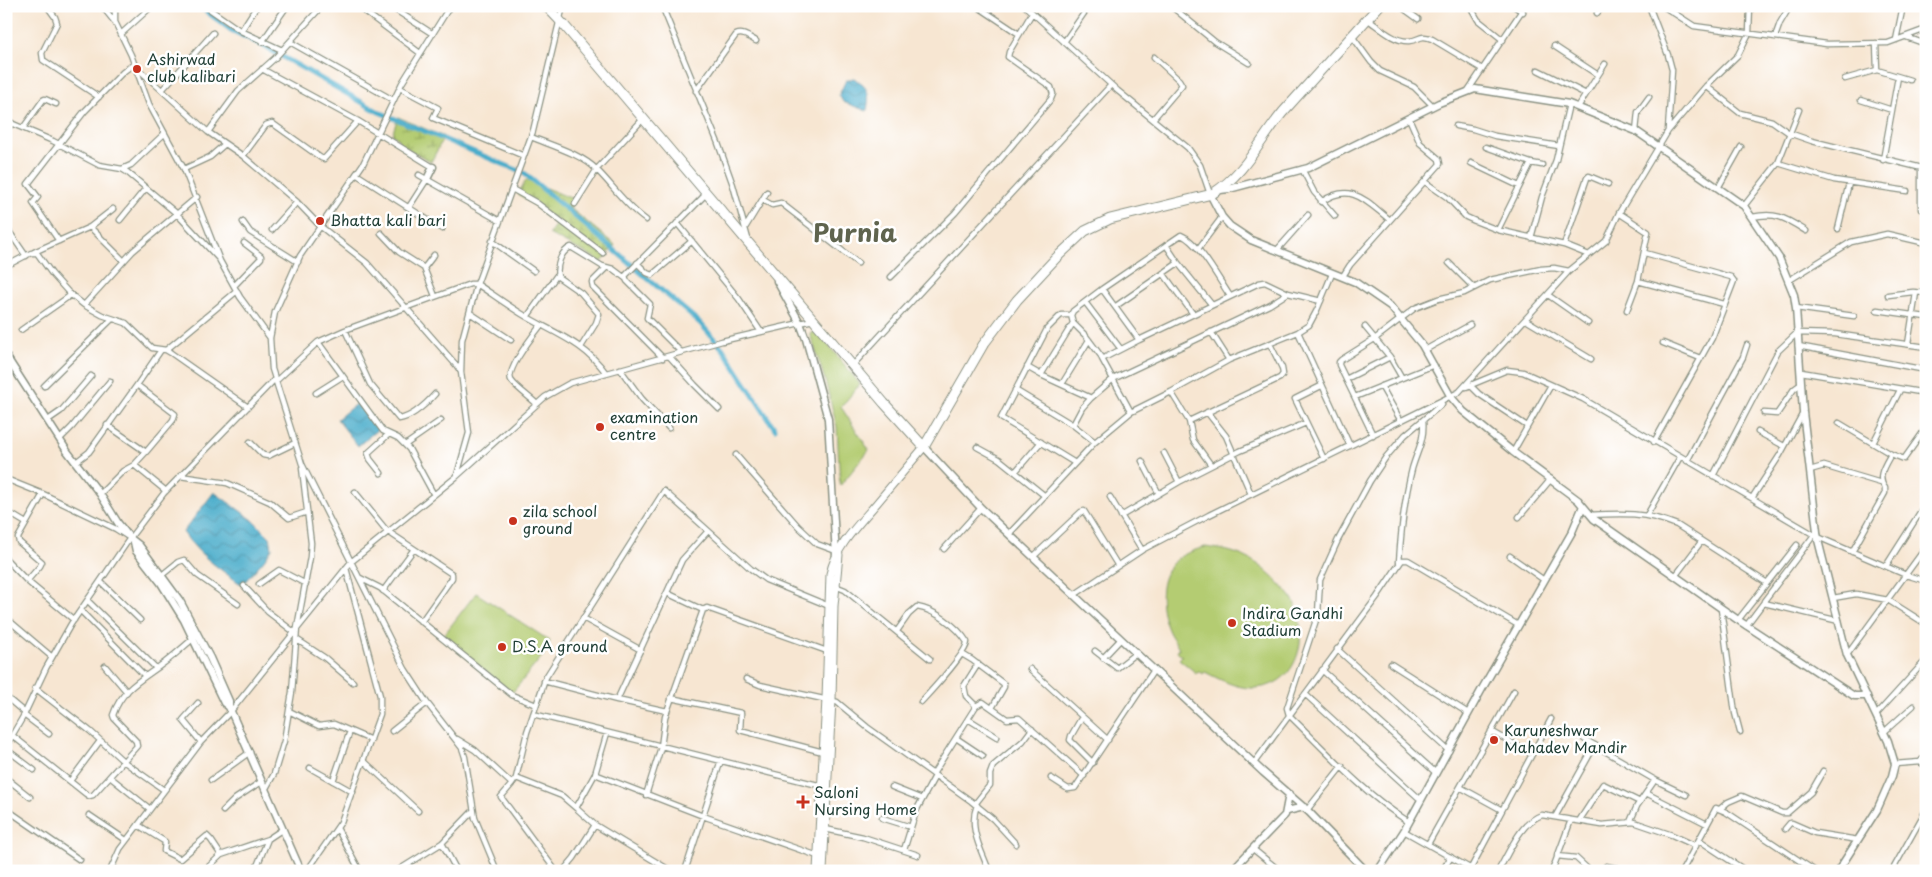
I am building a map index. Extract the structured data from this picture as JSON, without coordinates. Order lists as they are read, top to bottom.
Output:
{
  "districts": ["Purnia"],
  "places": {
    "other": [
      "Ashirwad club kalibari",
      "Bhatta kali bari",
      "examination centre",
      "zila school ground",
      "Indira Gandhi Stadium",
      "D.S.A ground",
      "Karuneshwar Mahadev Mandir"
    ],
    "health": ["Saloni Nursing Home"]
  }
}
